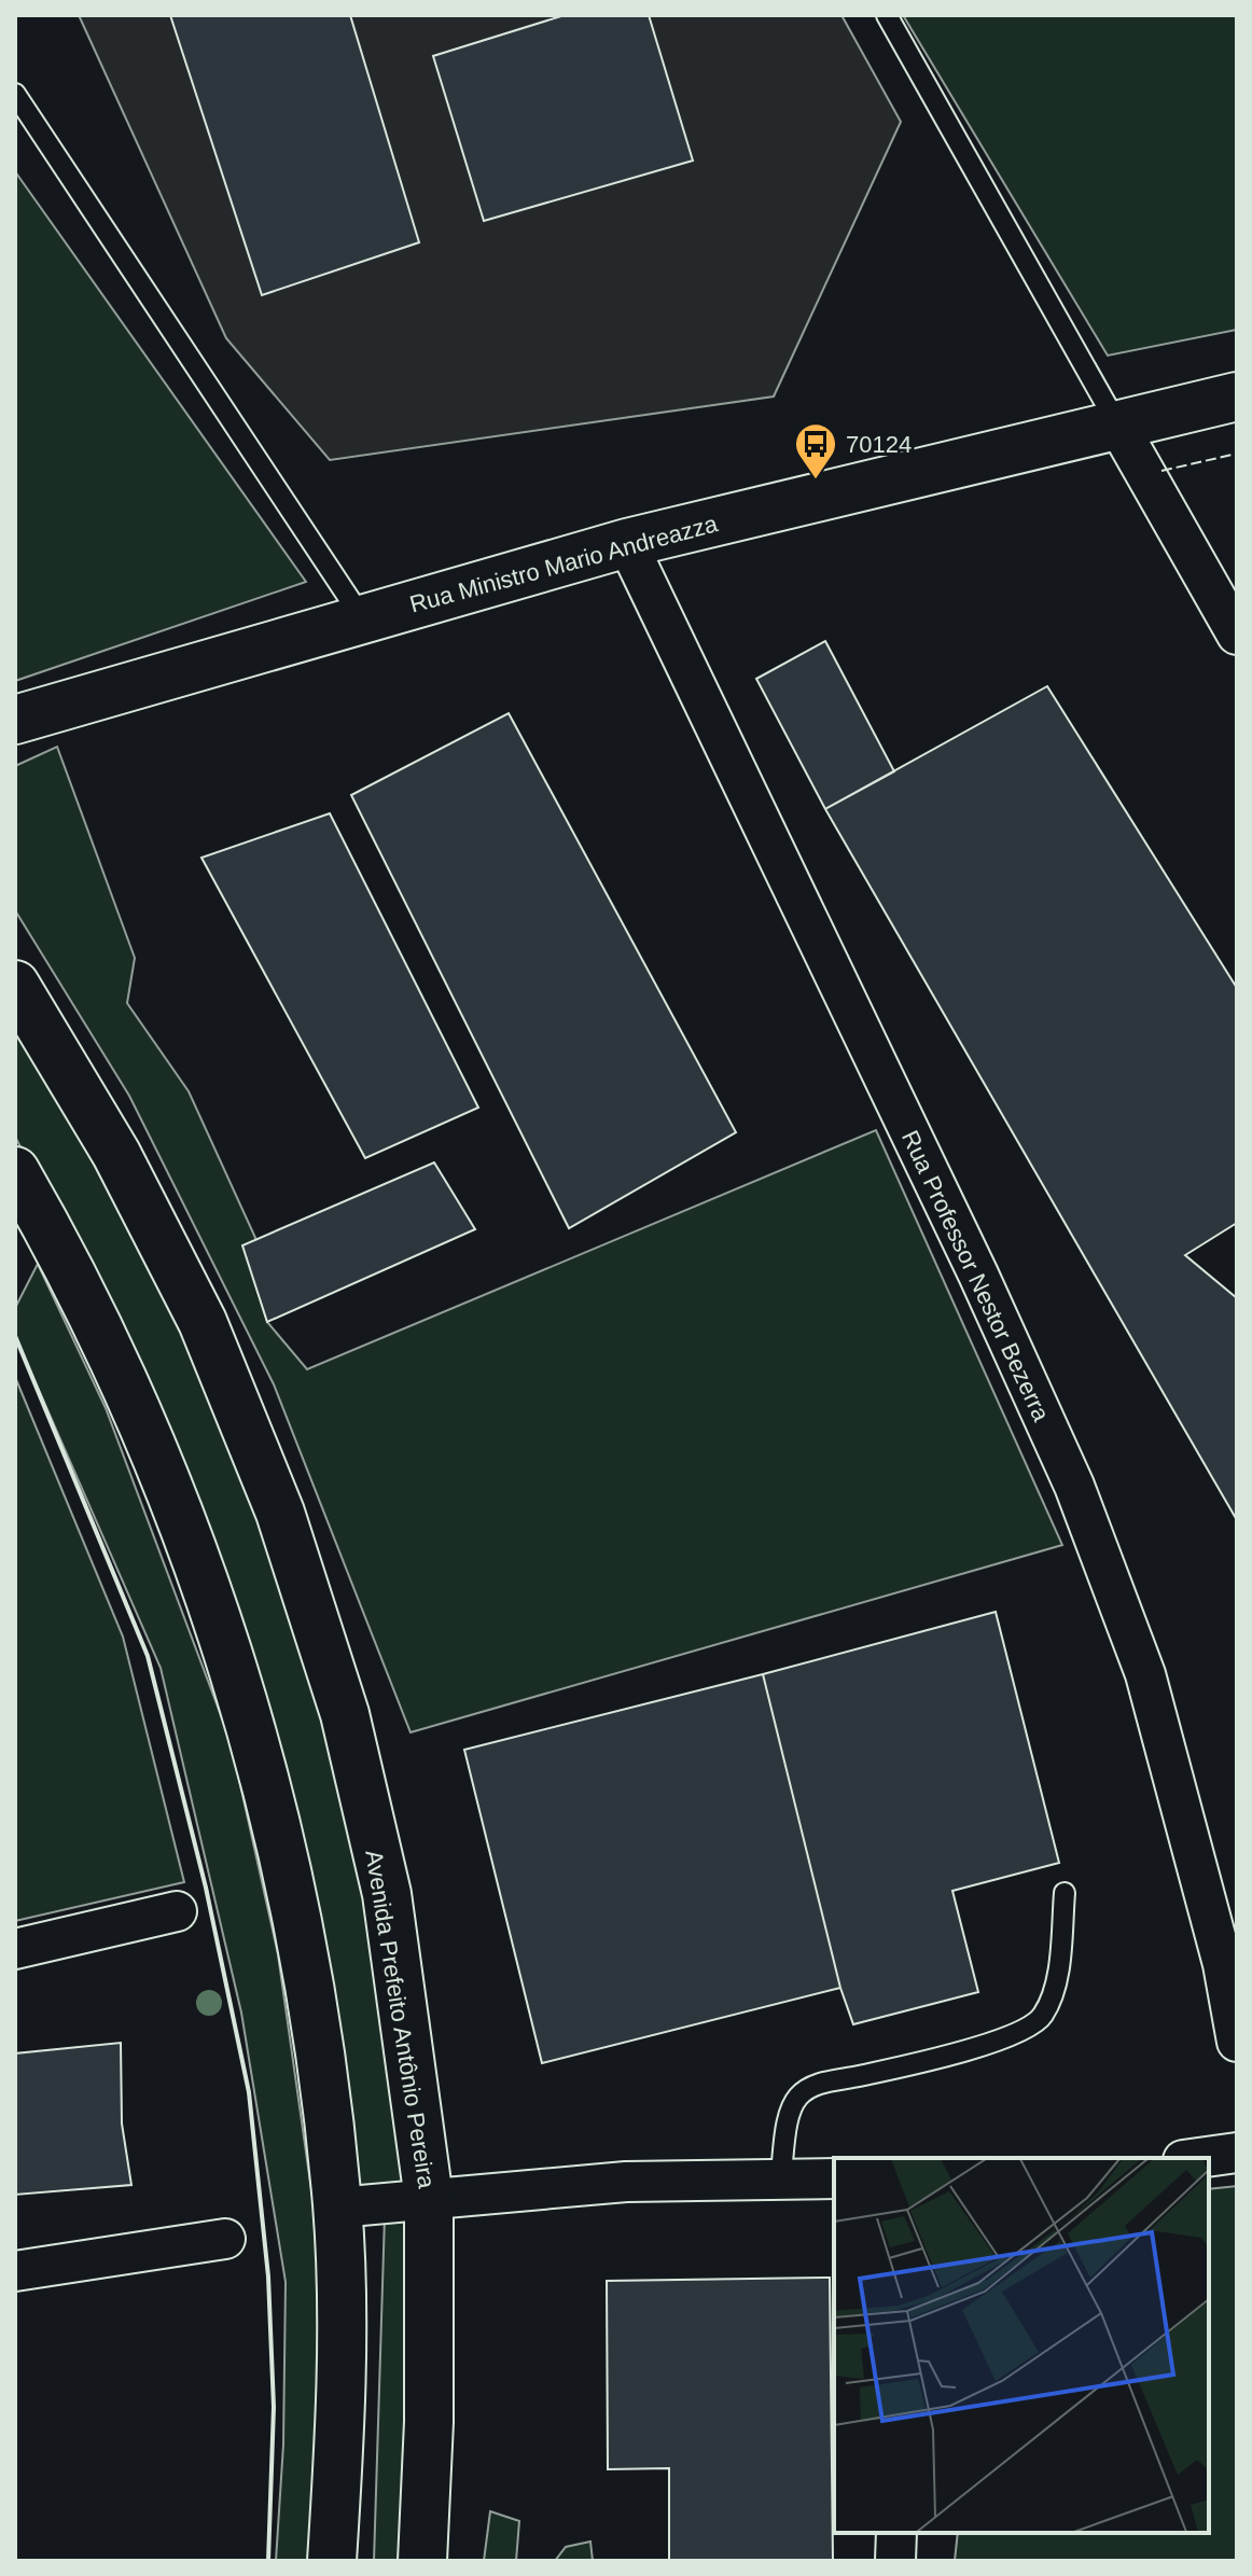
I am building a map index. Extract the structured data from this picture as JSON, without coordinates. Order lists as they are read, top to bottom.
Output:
{
  "streets": {
    "street": ["Rua Ministro Mario Andreazza", "Rua Professor Nestor Bezerra", "Avenida Prefeito Antônio Pereira"]
  },
  "crossings": [
    ["Rua Ministro Mario Andreazza", "Rua Professor Nestor Bezerra"]
  ],
  "places": {
    "bus stop": ["70124"]
  }
}
